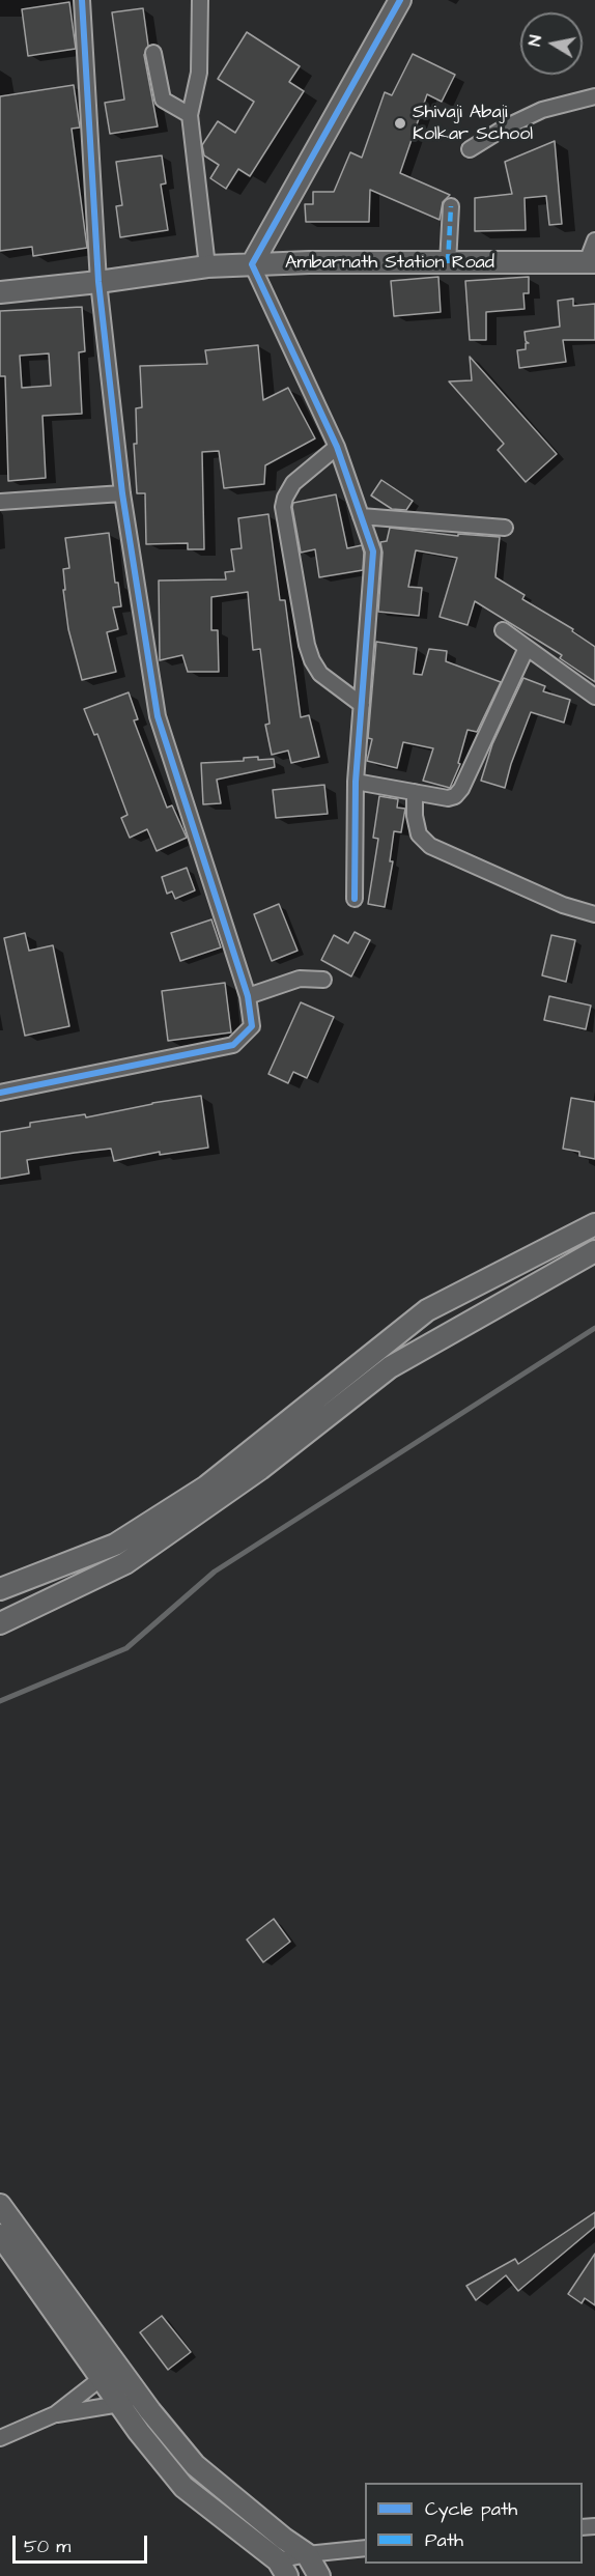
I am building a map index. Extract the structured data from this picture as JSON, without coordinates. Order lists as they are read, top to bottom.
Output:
{
  "streets": {
    "main road": ["Ambarnath Station Road"]
  },
  "places": ["Shivaji Abaji Kolkar School"],
  "legend": ["Cycle path", "Path"],
  "scale_bar": "50 m",
  "north": "left"
}
